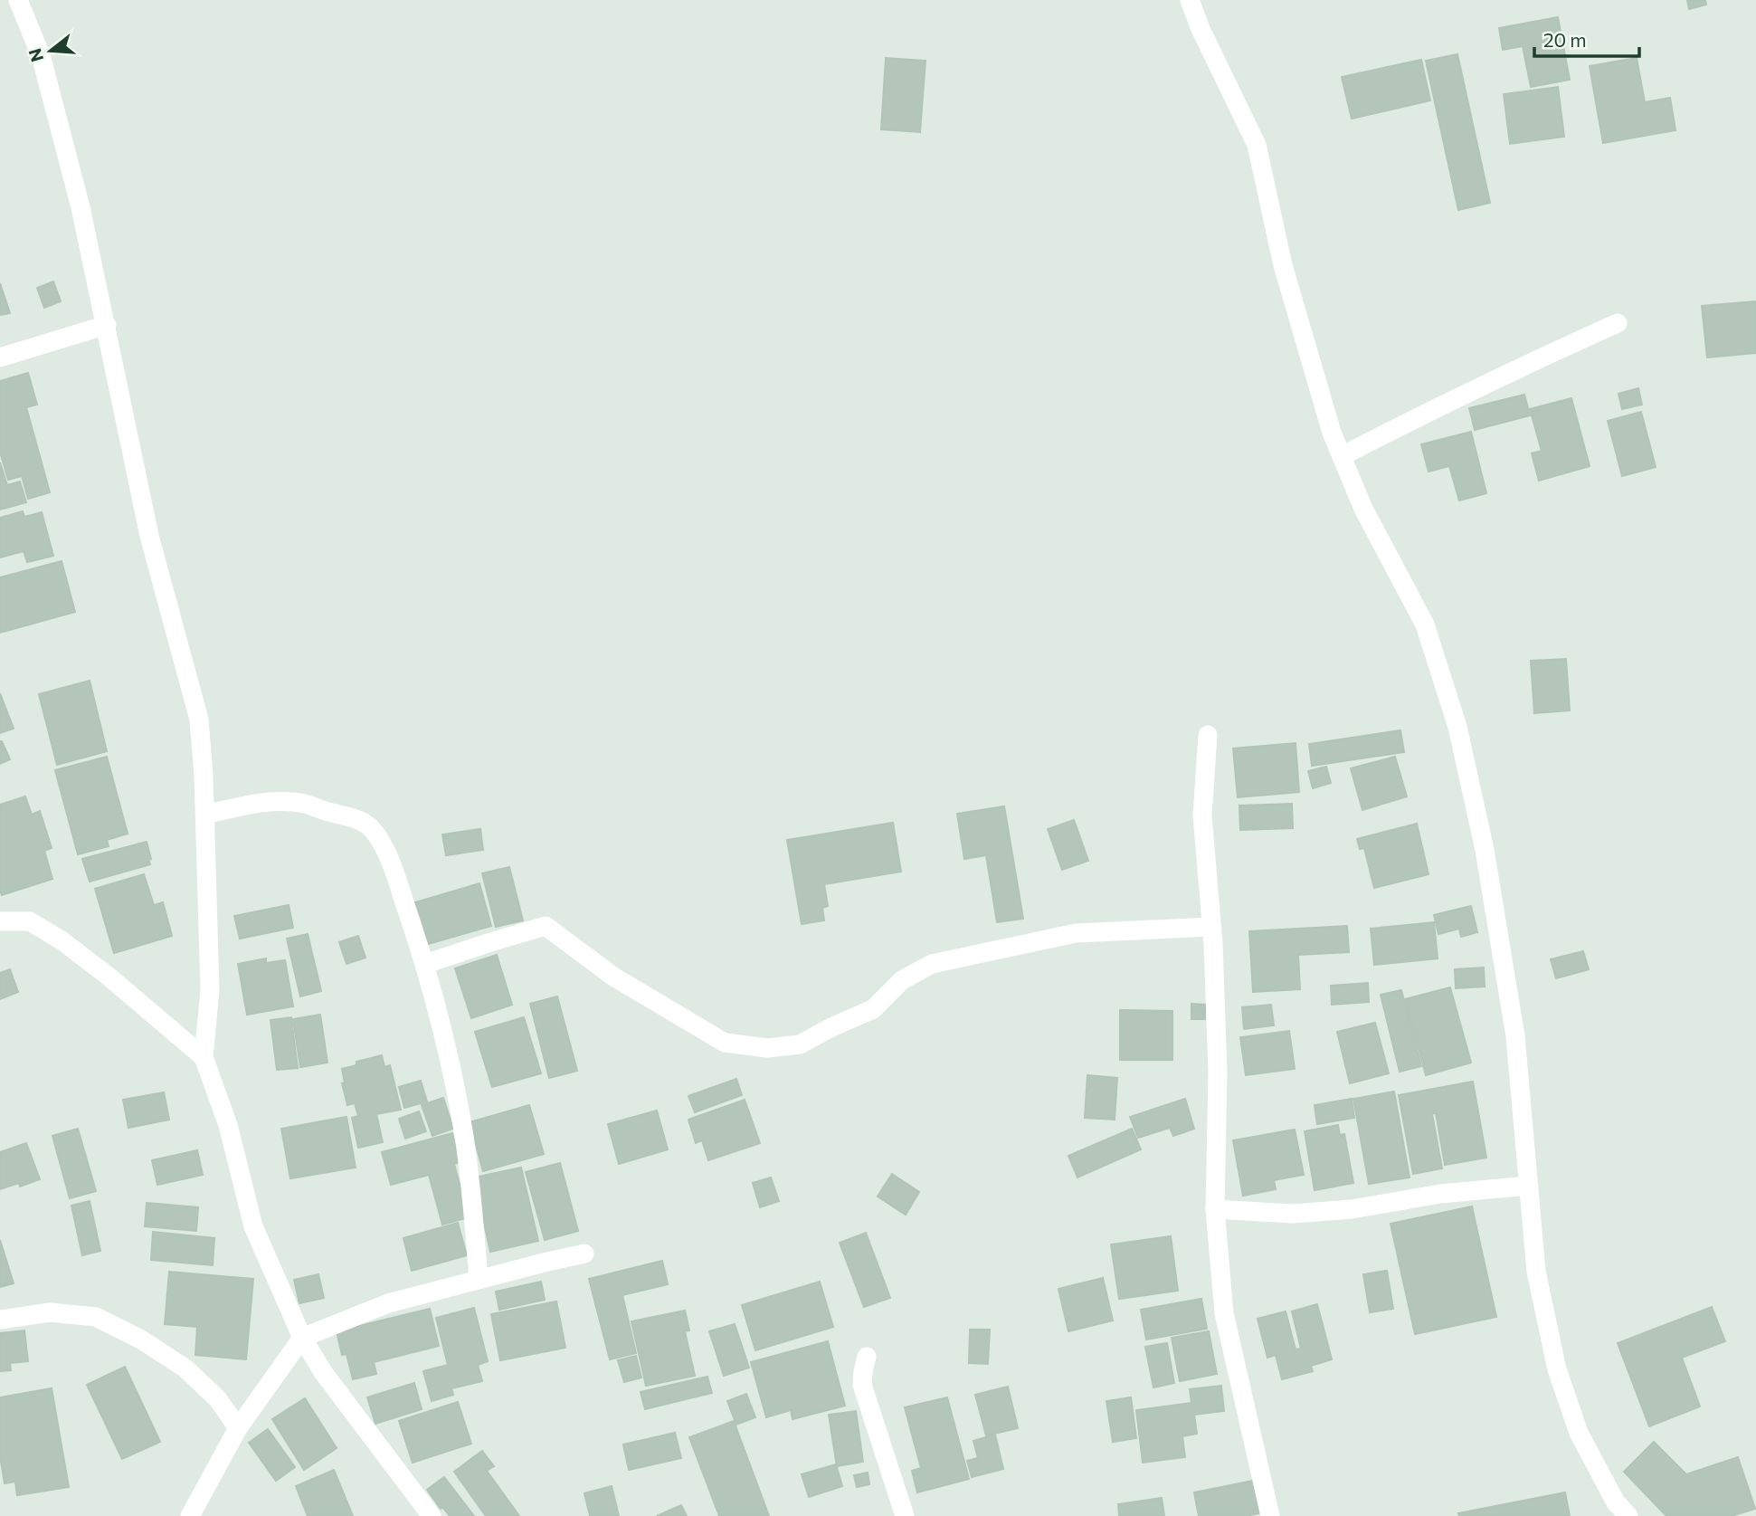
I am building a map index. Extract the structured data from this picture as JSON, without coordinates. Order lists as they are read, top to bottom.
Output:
{
  "scale_bar": "20 m",
  "north": "left"
}
